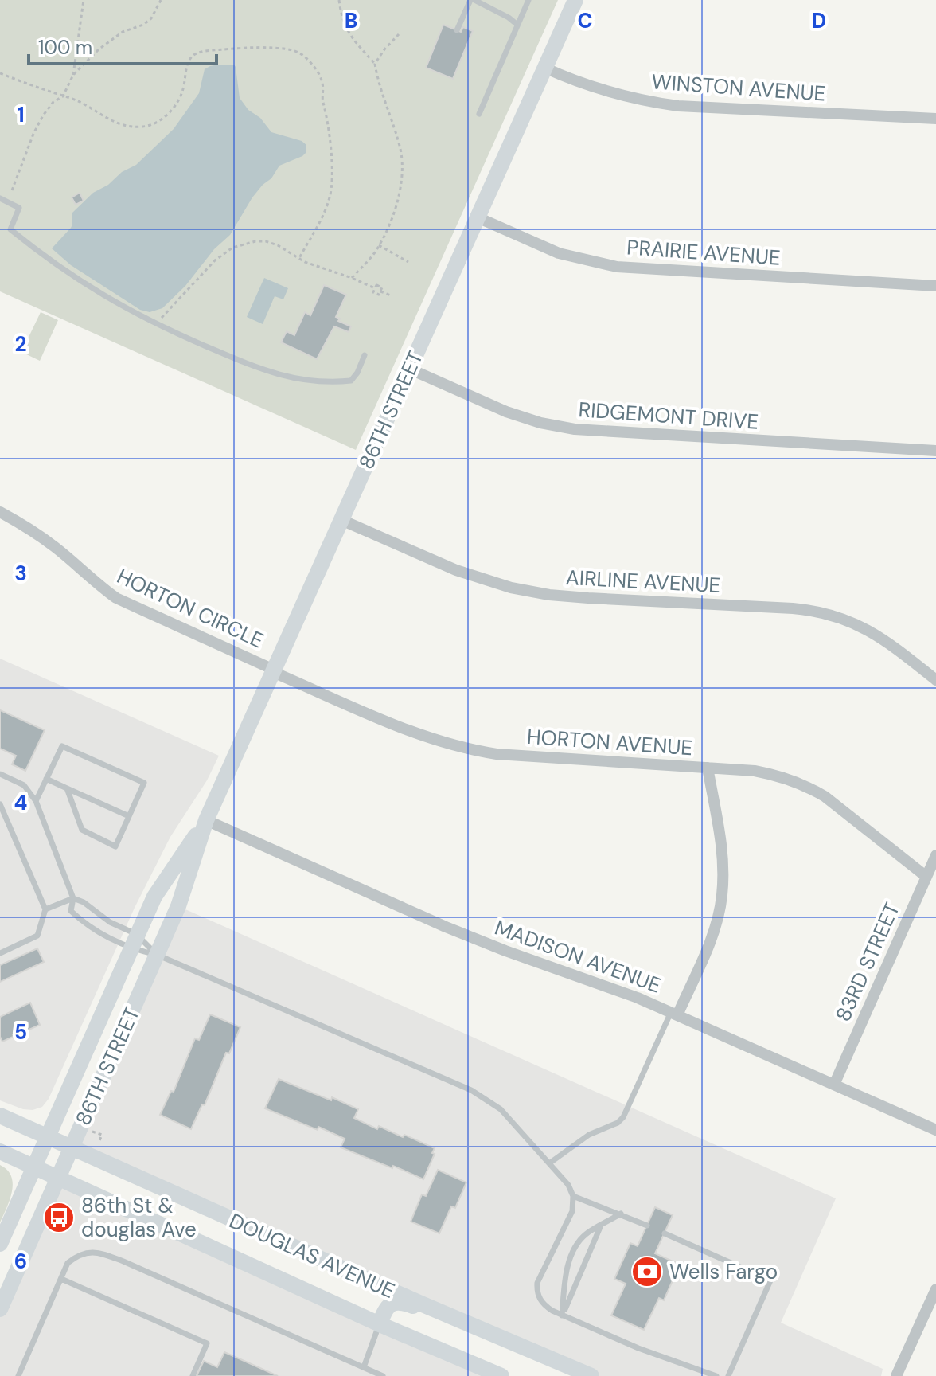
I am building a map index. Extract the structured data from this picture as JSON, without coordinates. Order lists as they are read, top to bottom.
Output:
{
  "streets": {
    "main road": ["86TH STREET", "DOUGLAS AVENUE"],
    "street": [
      "WINSTON AVENUE",
      "PRAIRIE AVENUE",
      "RIDGEMONT DRIVE",
      "AIRLINE AVENUE",
      "HORTON CIRCLE",
      "HORTON AVENUE",
      "MADISON AVENUE",
      "83RD STREET"
    ]
  },
  "crossings": [
    ["WINSTON AVENUE", "86TH STREET"],
    ["PRAIRIE AVENUE", "86TH STREET"],
    ["86TH STREET", "RIDGEMONT DRIVE"],
    ["86TH STREET", "AIRLINE AVENUE"],
    ["86TH STREET", "HORTON CIRCLE"],
    ["86TH STREET", "HORTON AVENUE"],
    ["86TH STREET", "MADISON AVENUE"],
    ["86TH STREET", "DOUGLAS AVENUE"],
    ["HORTON CIRCLE", "HORTON AVENUE"],
    ["HORTON AVENUE", "83RD STREET"],
    ["MADISON AVENUE", "83RD STREET"]
  ],
  "places": {
    "bus stop": ["86th St & douglas Ave"],
    "bank": ["Wells Fargo"]
  },
  "scale_bar": "100 m",
  "grid": {
    "columns": ["B", "C", "D"],
    "rows": [
      "1",
      "2",
      "3",
      "4",
      "5",
      "6"
    ]
  }
}
